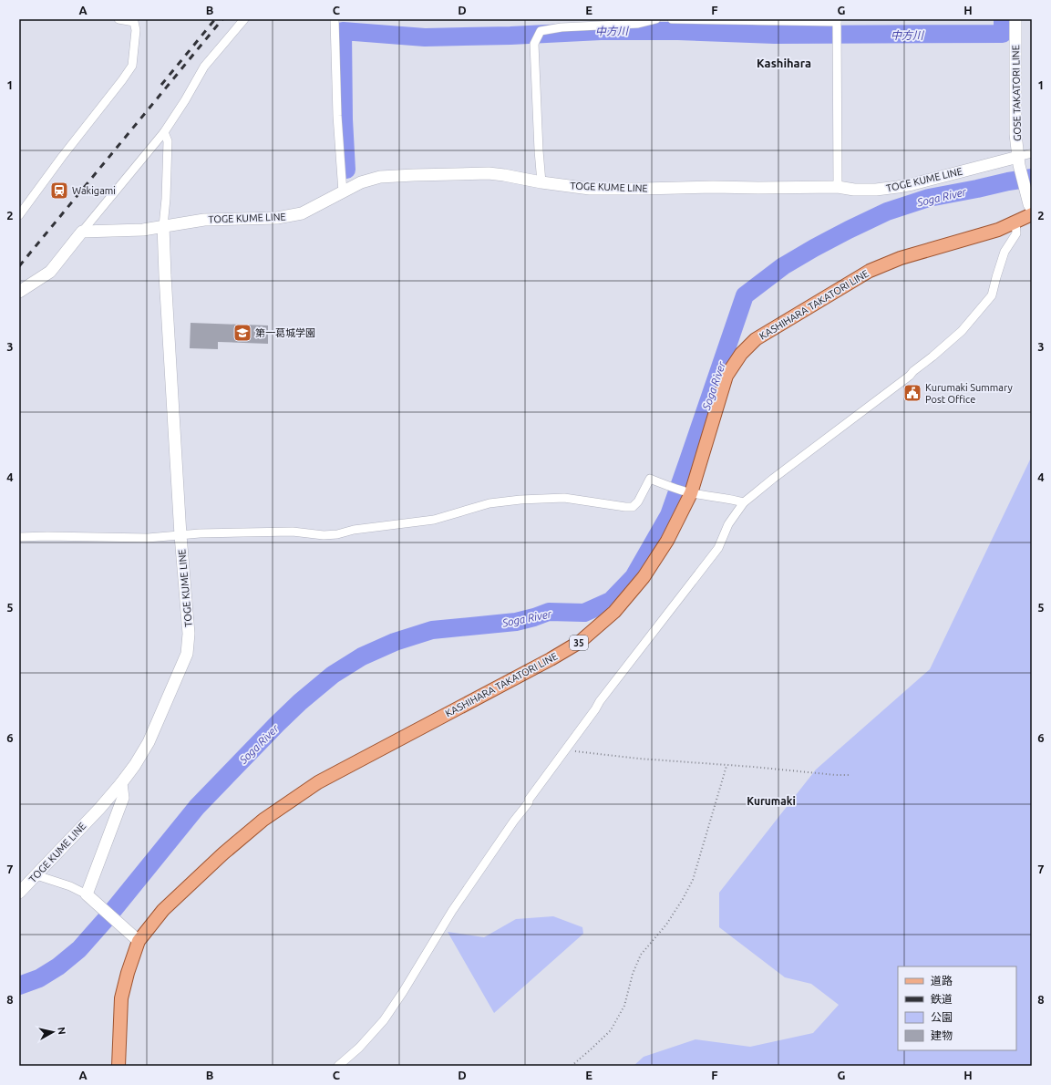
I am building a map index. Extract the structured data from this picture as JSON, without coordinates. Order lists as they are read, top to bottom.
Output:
{
  "streets": {
    "main road": [
      "GOSE TAKATORI LINE",
      "TOGE KUME LINE",
      "KASHIHARA TAKATORI LINE",
      "35"
    ]
  },
  "crossings": [
    ["GOSE TAKATORI LINE", "TOGE KUME LINE"],
    ["GOSE TAKATORI LINE", "KASHIHARA TAKATORI LINE"]
  ],
  "districts": ["Kashihara", "Kurumaki"],
  "water": ["中方川", "Soga River"],
  "places": {
    "station": ["Wakigami"],
    "school or university": ["第一葛城学園"],
    "public building": ["Kurumaki Summary Post Office"]
  },
  "legend": [
    "道路",
    "鉄道",
    "公園",
    "建物"
  ],
  "north": "right",
  "grid": {
    "columns": [
      "A",
      "B",
      "C",
      "D",
      "E",
      "F",
      "G",
      "H"
    ],
    "rows": [
      "1",
      "2",
      "3",
      "4",
      "5",
      "6",
      "7",
      "8"
    ]
  }
}
